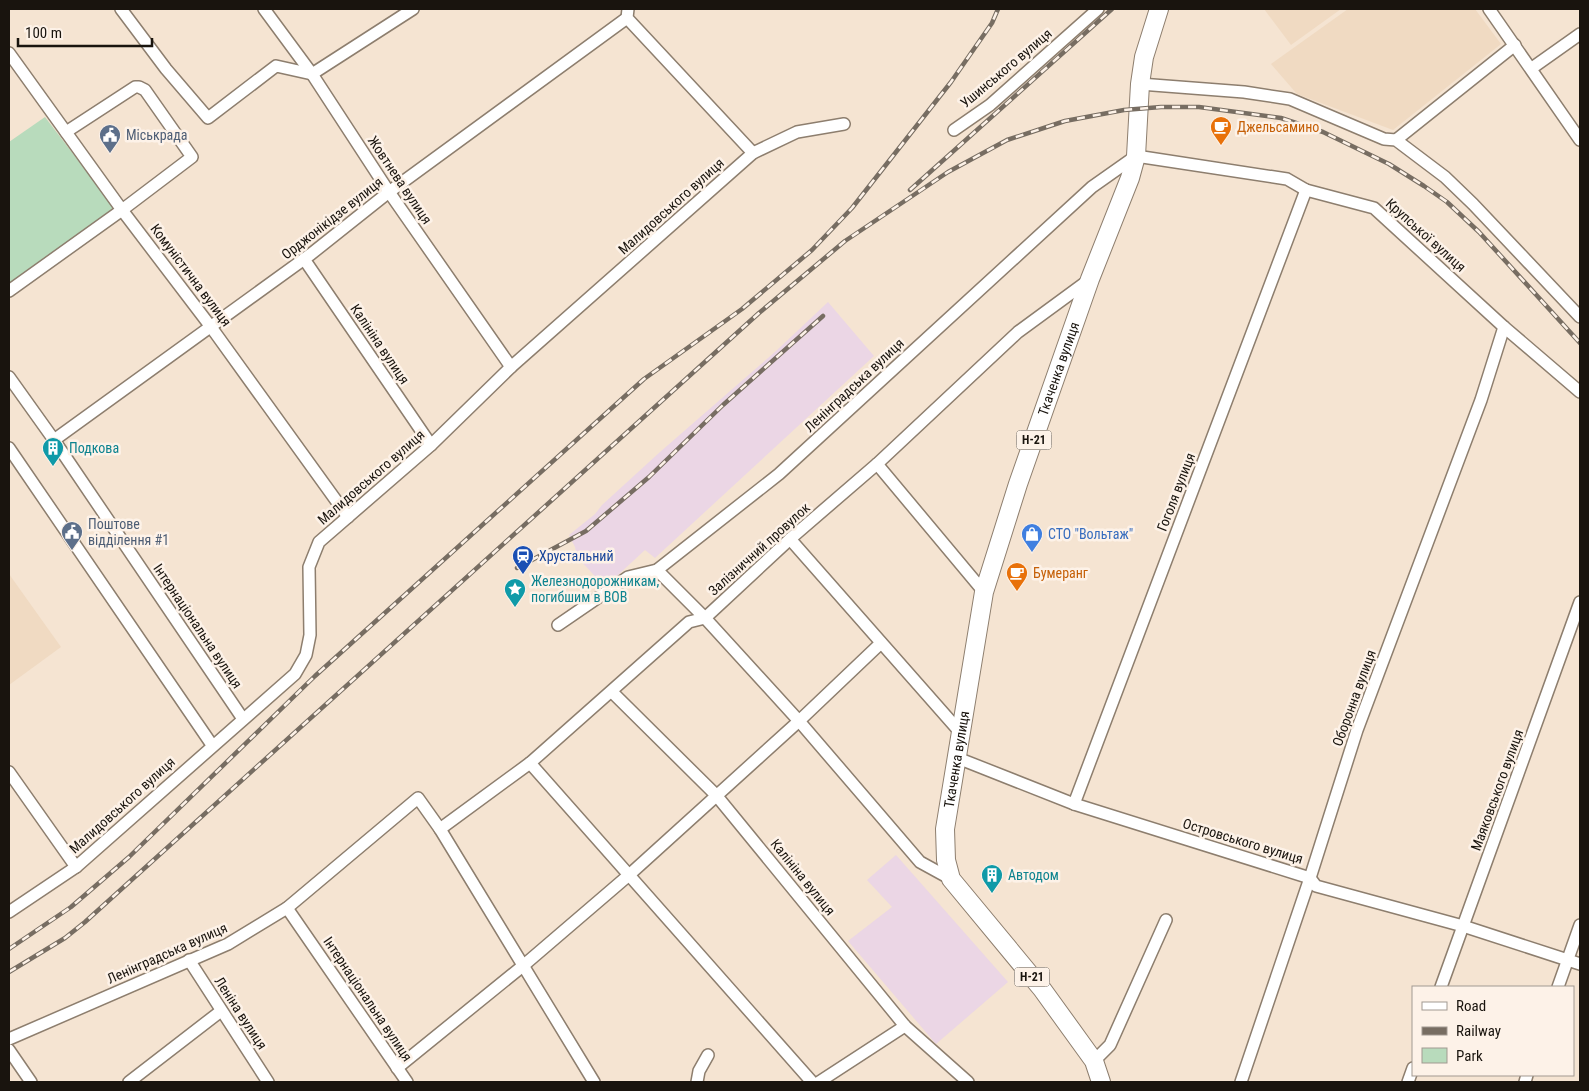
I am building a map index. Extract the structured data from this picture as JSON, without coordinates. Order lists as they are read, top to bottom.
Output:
{
  "streets": {
    "main road": ["Ткаченка вулиця", "Н-21"],
    "street": [
      "Ушинського вулиця",
      "Жовтнева вулиця",
      "Малидовського вулиця",
      "Орджонікідзе вулиця",
      "Крупської вулиця",
      "Комуністична вулиця",
      "Калініна вулиця",
      "Ленінградська вулиця",
      "Гоголя вулиця",
      "Залізничний провулок",
      "Інтернаціональна вулиця",
      "Оборонна вулиця",
      "Маяковського вулиця",
      "Островського вулиця",
      "Леніна вулиця"
    ]
  },
  "crossings": [
    ["Жовтнева вулиця", "Малидовського вулиця"],
    ["Жовтнева вулиця", "Орджонікідзе вулиця"],
    ["Малидовського вулиця", "Комуністична вулиця"],
    ["Малидовського вулиця", "Калініна вулиця"],
    ["Малидовського вулиця", "Інтернаціональна вулиця"],
    ["Орджонікідзе вулиця", "Комуністична вулиця"],
    ["Орджонікідзе вулиця", "Калініна вулиця"],
    ["Орджонікідзе вулиця", "Інтернаціональна вулиця"],
    ["Крупської вулиця", "Ткаченка вулиця"],
    ["Крупської вулиця", "Ленінградська вулиця"],
    ["Крупської вулиця", "Гоголя вулиця"],
    ["Крупської вулиця", "Оборонна вулиця"],
    ["Калініна вулиця", "Залізничний провулок"],
    ["Ткаченка вулиця", "Ленінградська вулиця"],
    ["Ткаченка вулиця", "Н-21"],
    ["Ткаченка вулиця", "Залізничний провулок"],
    ["Ткаченка вулиця", "Островського вулиця"],
    ["Ленінградська вулиця", "Залізничний провулок"],
    ["Ленінградська вулиця", "Інтернаціональна вулиця"],
    ["Ленінградська вулиця", "Леніна вулиця"],
    ["Гоголя вулиця", "Островського вулиця"],
    ["Оборонна вулиця", "Островського вулиця"],
    ["Маяковського вулиця", "Островського вулиця"]
  ],
  "places": {
    "cafe": ["Джельсамино", "Бумеранг"],
    "public building": ["Міськрада", "Поштове відділення #1"],
    "building": ["Подкова", "Автодом"],
    "shop": ["СТО \"Вольтаж\""],
    "station": ["Хрустальний"],
    "place": ["Железнодорожникам, погибшим в ВОВ"]
  },
  "legend": ["Road", "Railway", "Park"],
  "scale_bar": "100 m"
}
